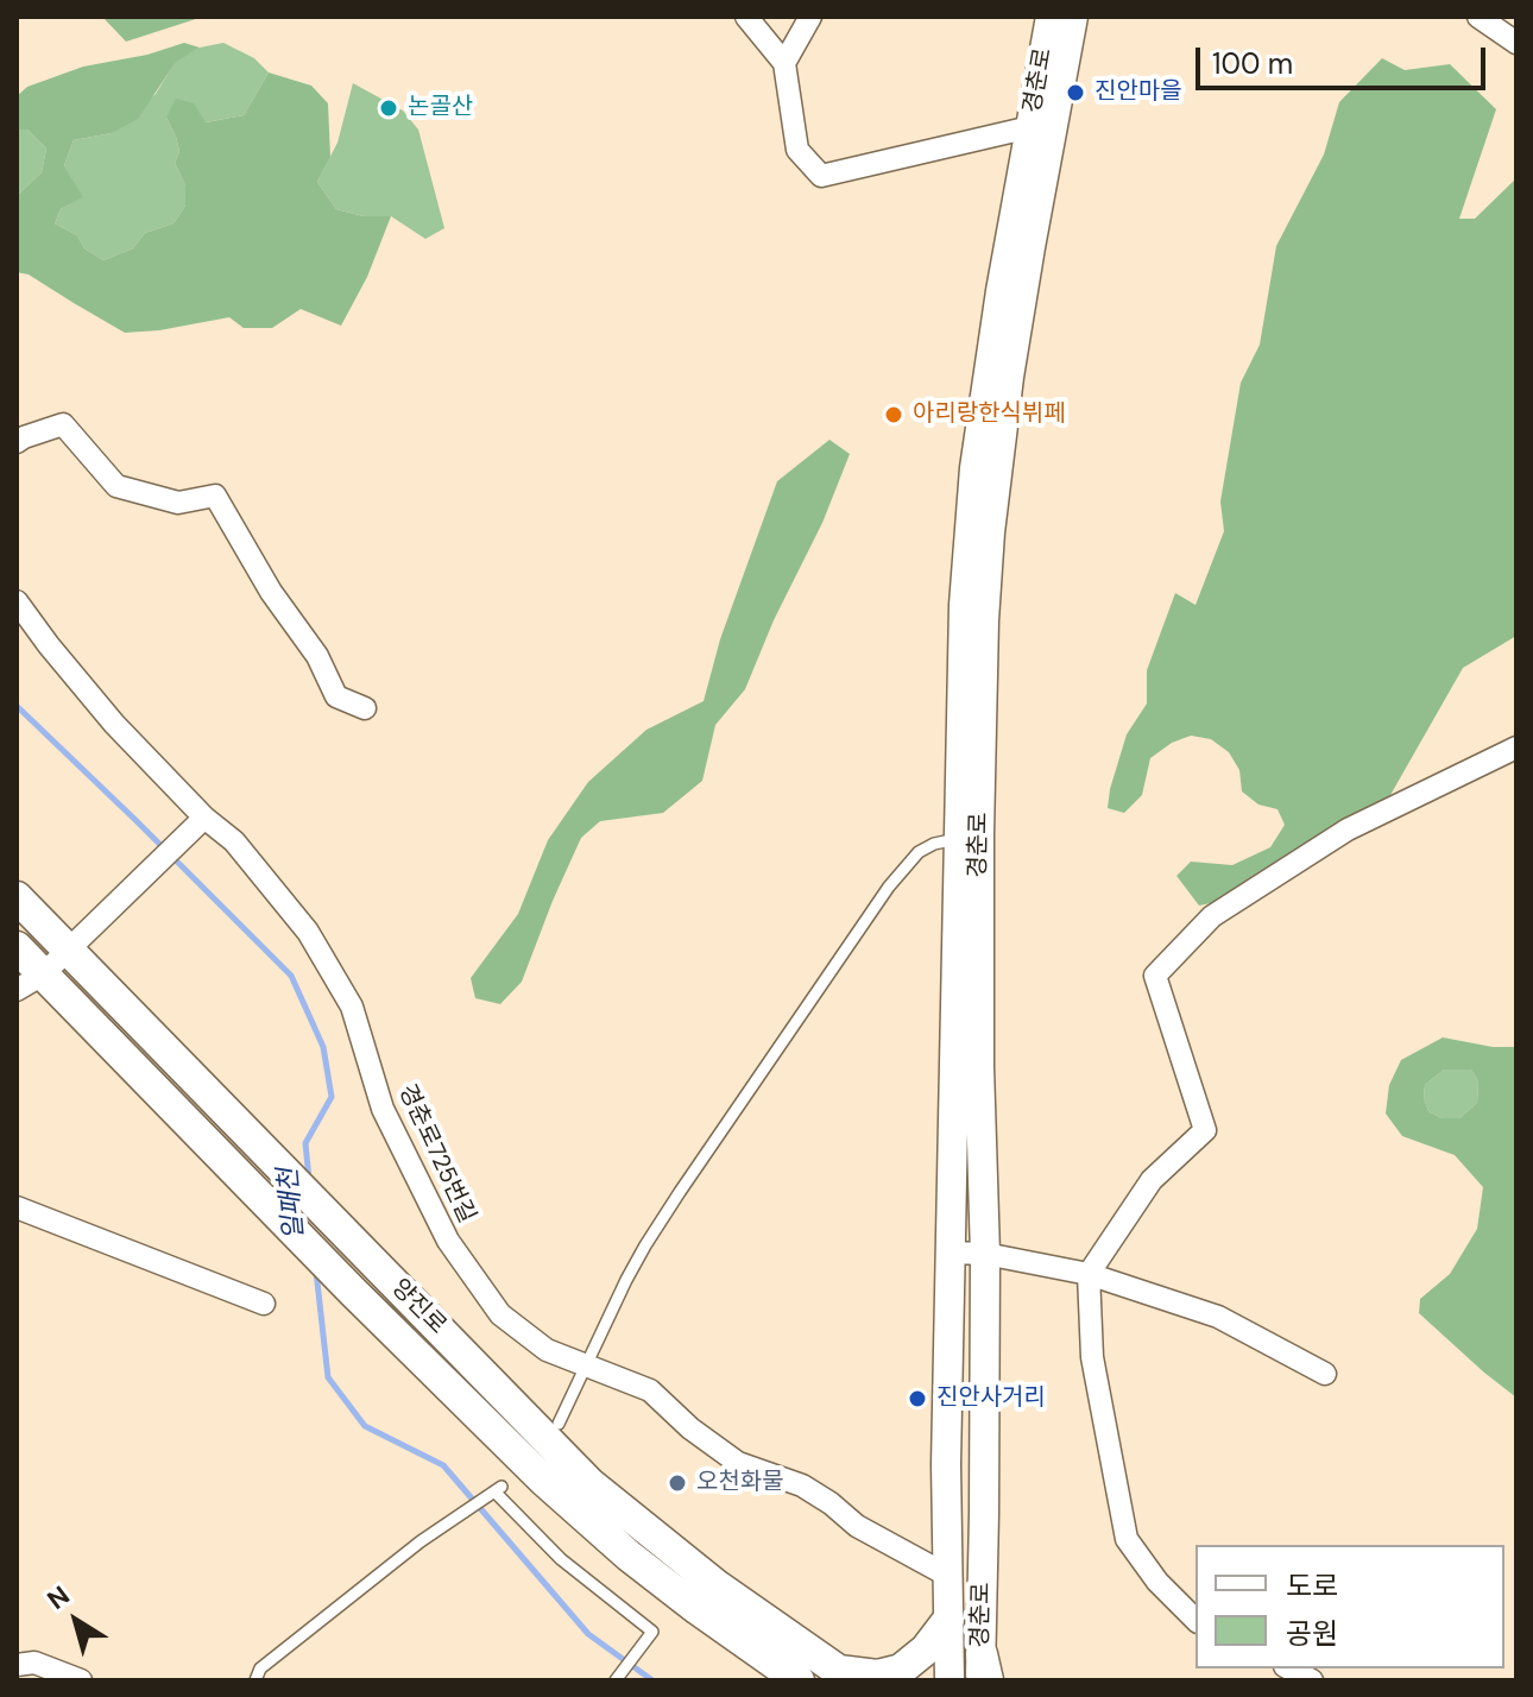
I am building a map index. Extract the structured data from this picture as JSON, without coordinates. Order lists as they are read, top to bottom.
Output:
{
  "streets": {
    "main road": ["양진로"],
    "street": ["경춘로", "경춘로725번길"]
  },
  "crossings": [
    ["경춘로", "경춘로725번길"]
  ],
  "water": ["일패천"],
  "places": [
    "진안마을",
    "논골산",
    "아리랑한식뷔페",
    "진안사거리",
    "오천화물"
  ],
  "legend": ["도로", "공원"],
  "scale_bar": "100 m",
  "north": "top left"
}
